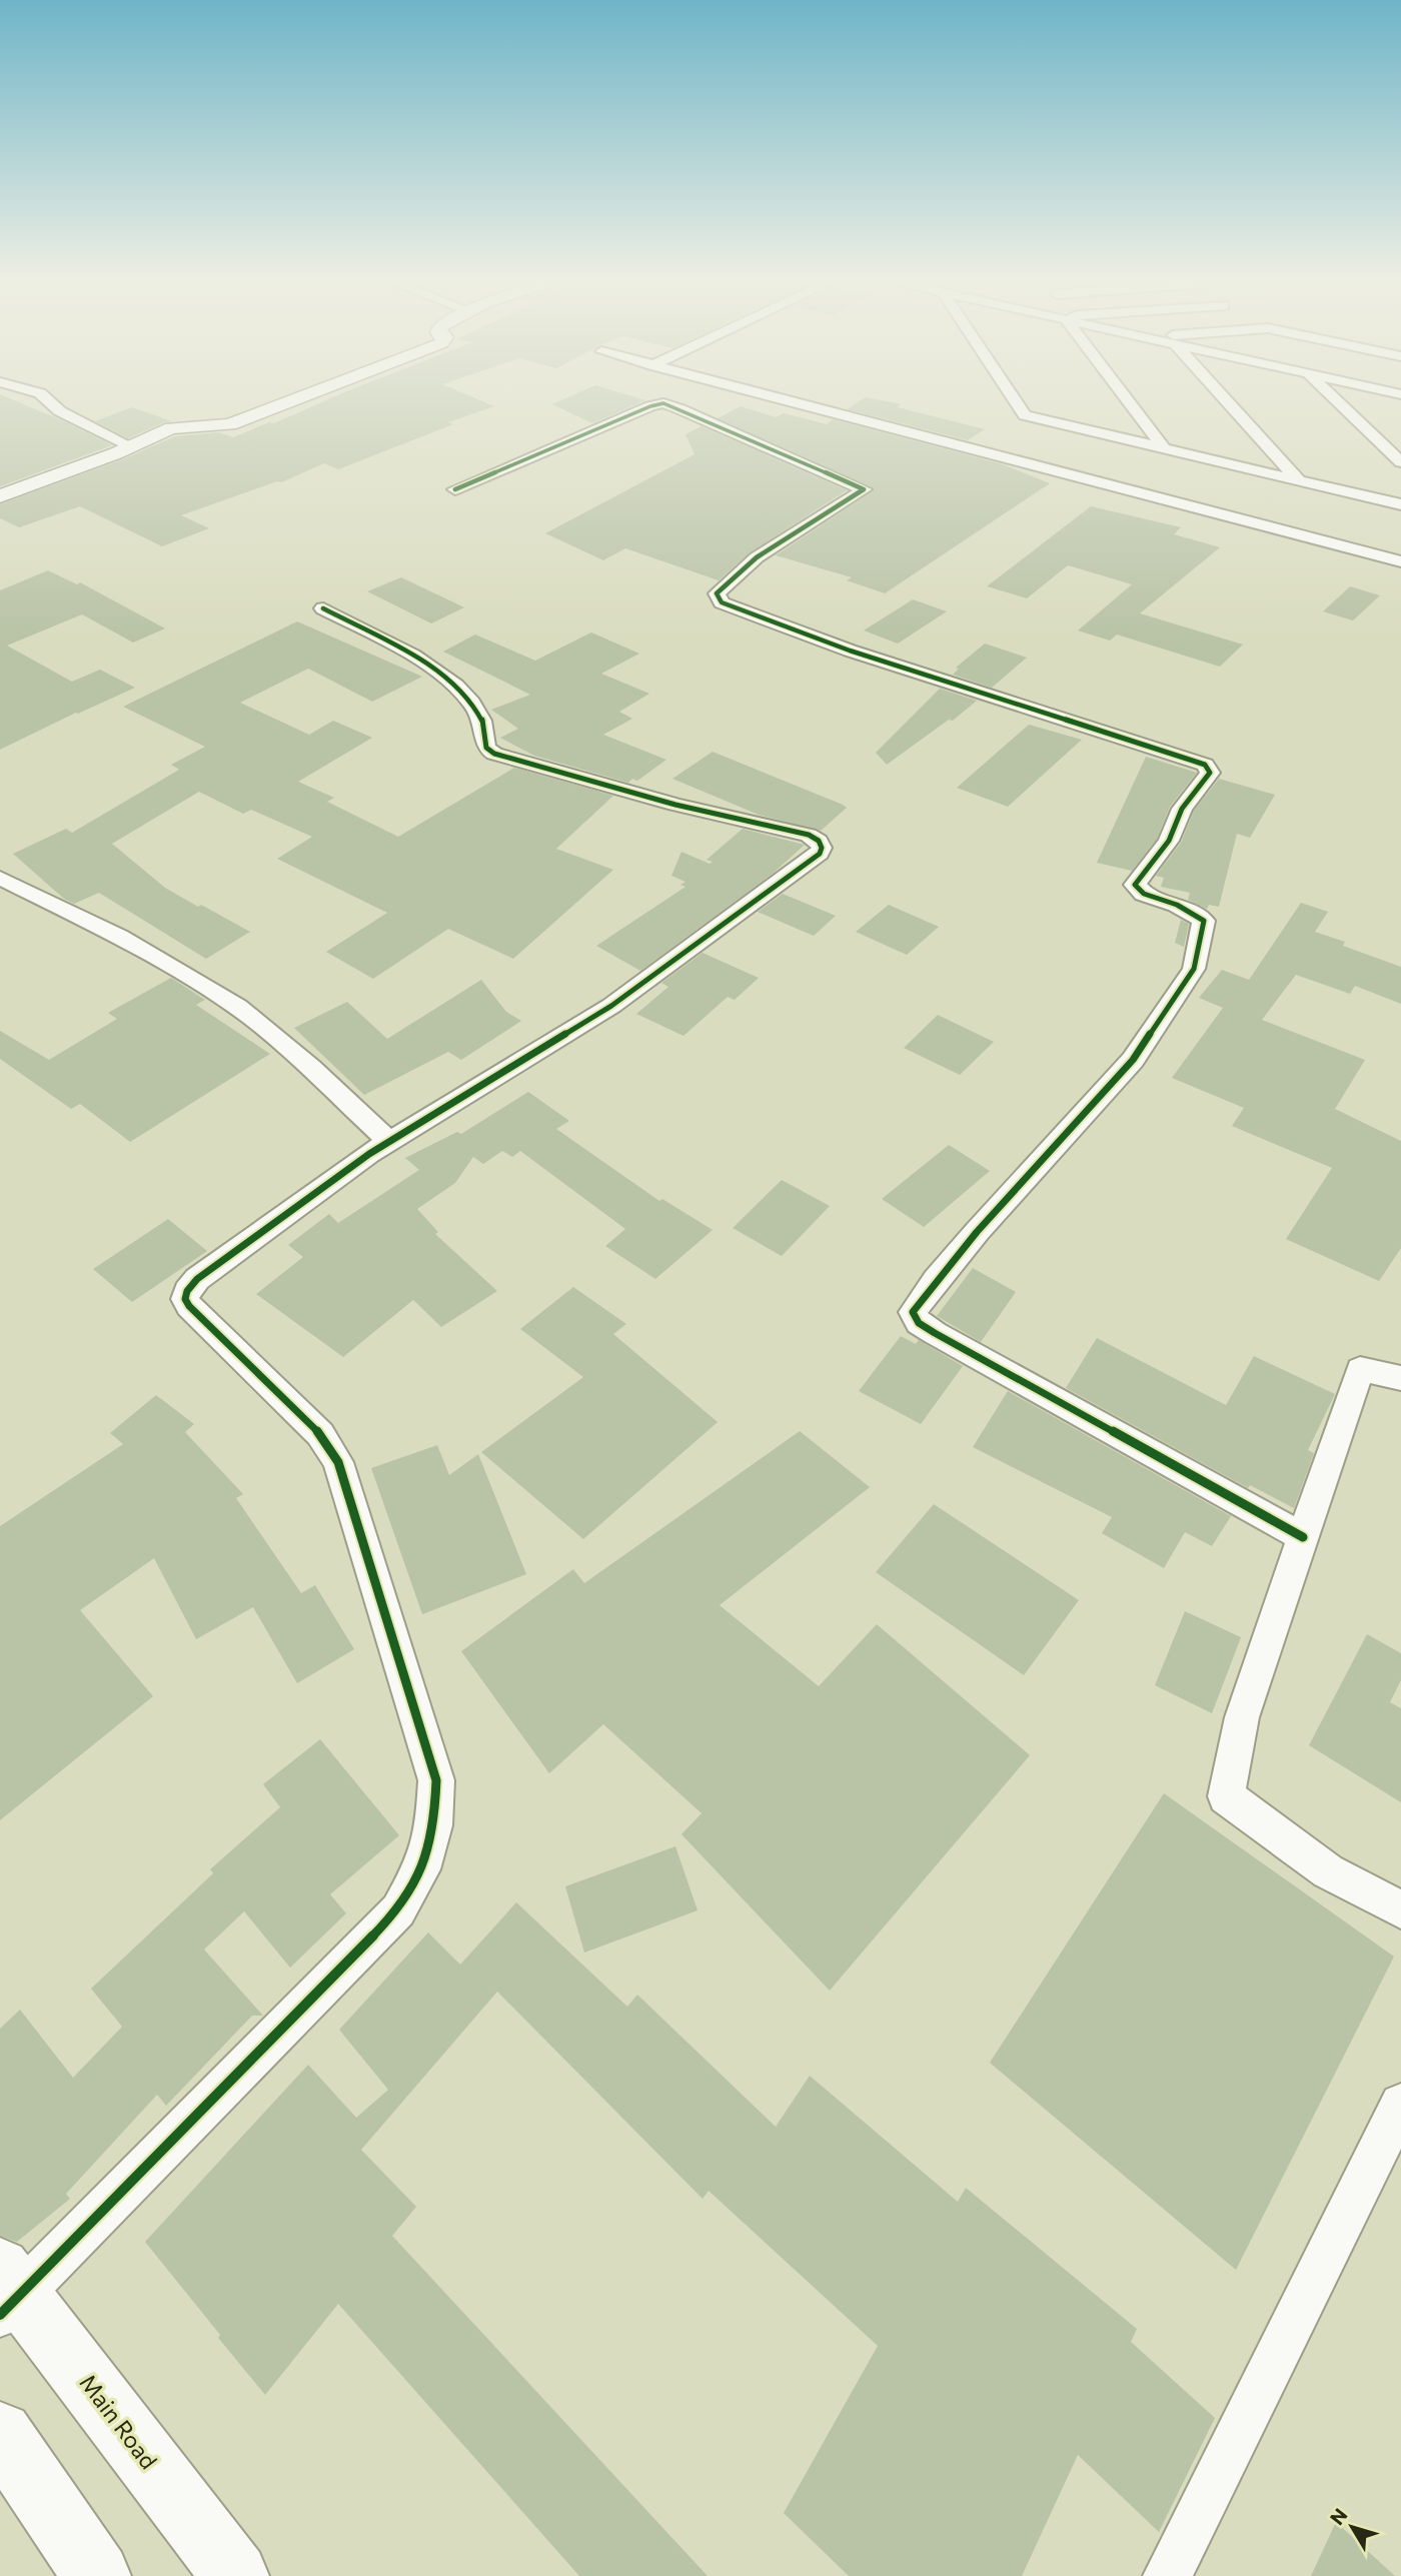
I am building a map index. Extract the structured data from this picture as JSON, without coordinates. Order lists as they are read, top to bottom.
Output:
{
  "streets": {
    "main road": ["Main Road"]
  },
  "north": "top left"
}
